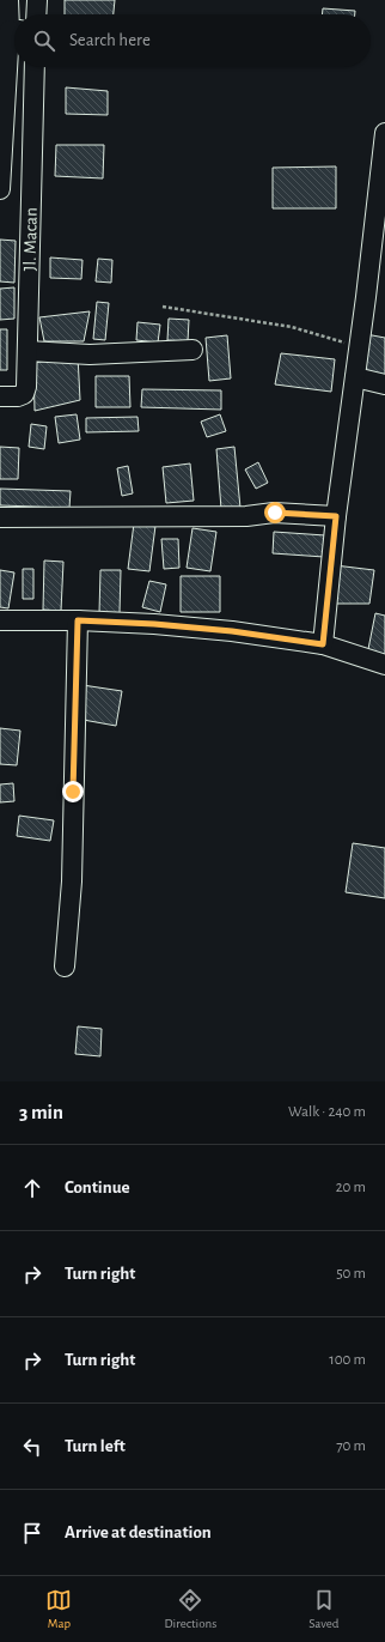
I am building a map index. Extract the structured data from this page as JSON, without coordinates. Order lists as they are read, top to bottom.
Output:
{
  "streets": {
    "street": ["Jl. Macan"]
  },
  "page": {
    "search": "Search here",
    "heading": ["3 min", "Walk · 240 m"],
    "list": [
      ["Continue", "20 m"],
      ["Turn right", "50 m"],
      ["Turn right", "100 m"],
      ["Turn left", "70 m"],
      "Arrive at destination"
    ],
    "nav": ["Map", "Directions", "Saved"]
  }
}
